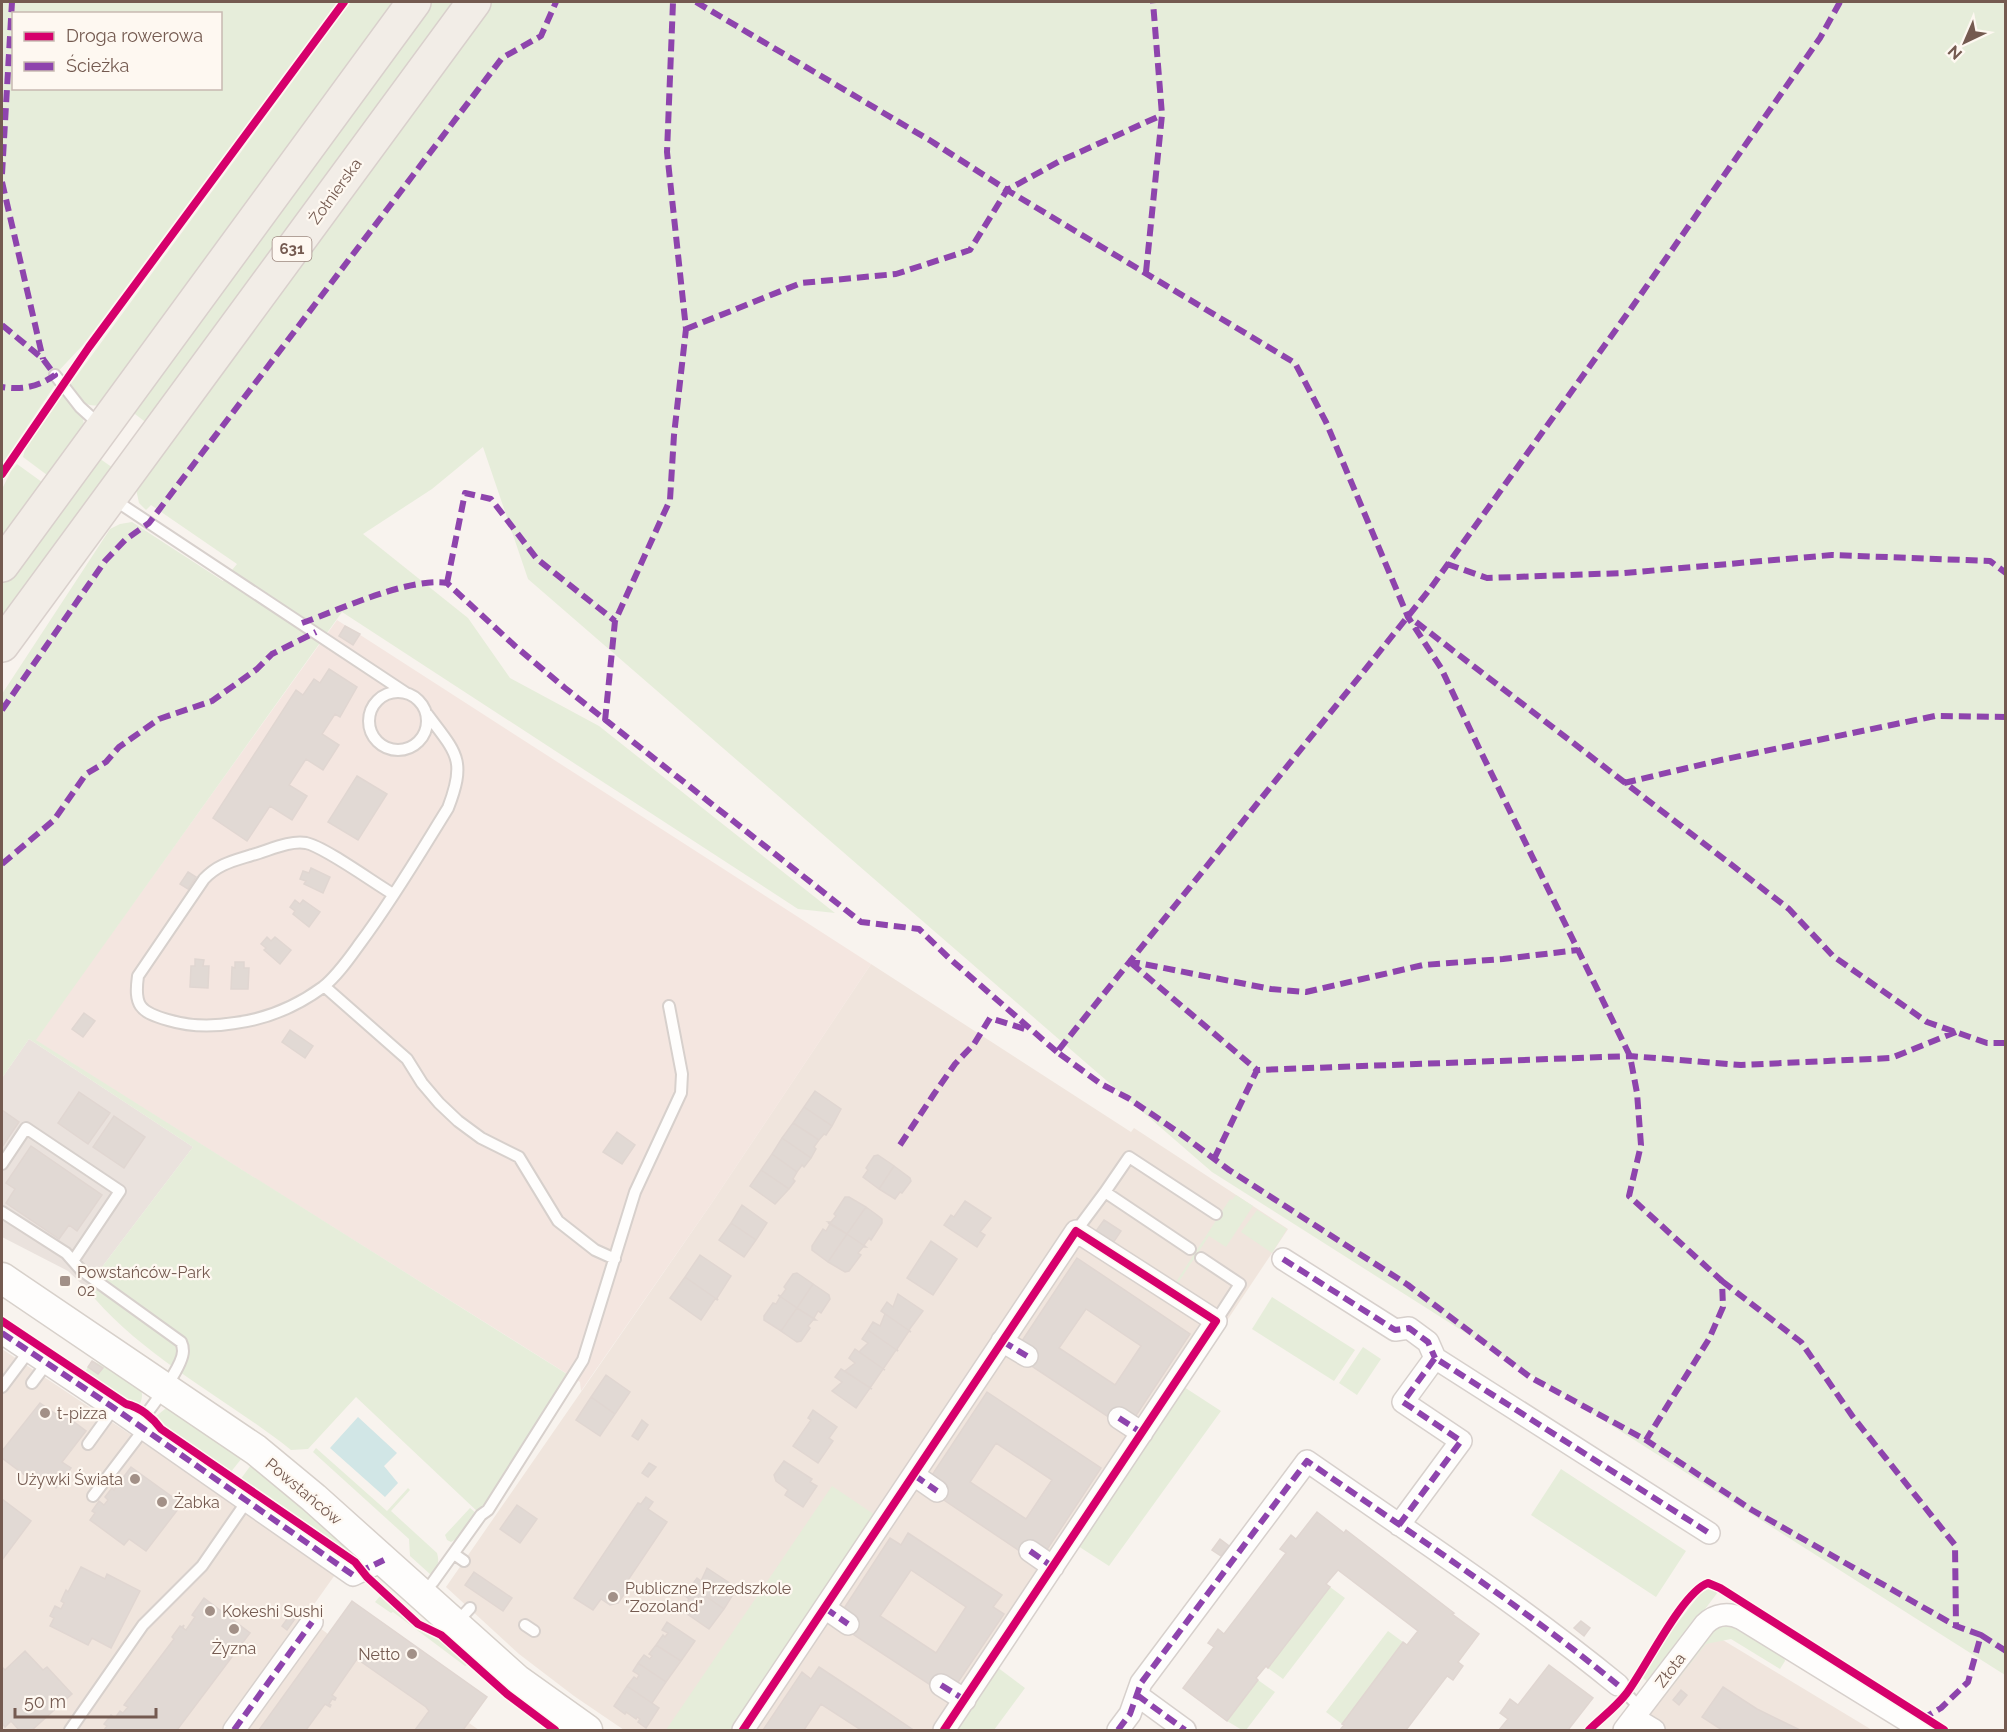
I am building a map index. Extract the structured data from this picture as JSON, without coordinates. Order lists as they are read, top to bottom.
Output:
{
  "streets": {
    "main road": ["Żołnierska", "631"],
    "street": ["Powstańców", "Złota"]
  },
  "crossings": [
    ["Żołnierska", "631"]
  ],
  "places": {
    "transit": ["Powstańców-Park 02"],
    "other": [
      "t-pizza",
      "Używki Świata",
      "Żabka",
      "Publiczne Przedszkole \"Zozoland\"",
      "Kokeshi Sushi",
      "Żyzna",
      "Netto"
    ]
  },
  "legend": ["Droga rowerowa", "Ścieżka"],
  "scale_bar": "50 m",
  "north": "bottom left"
}
